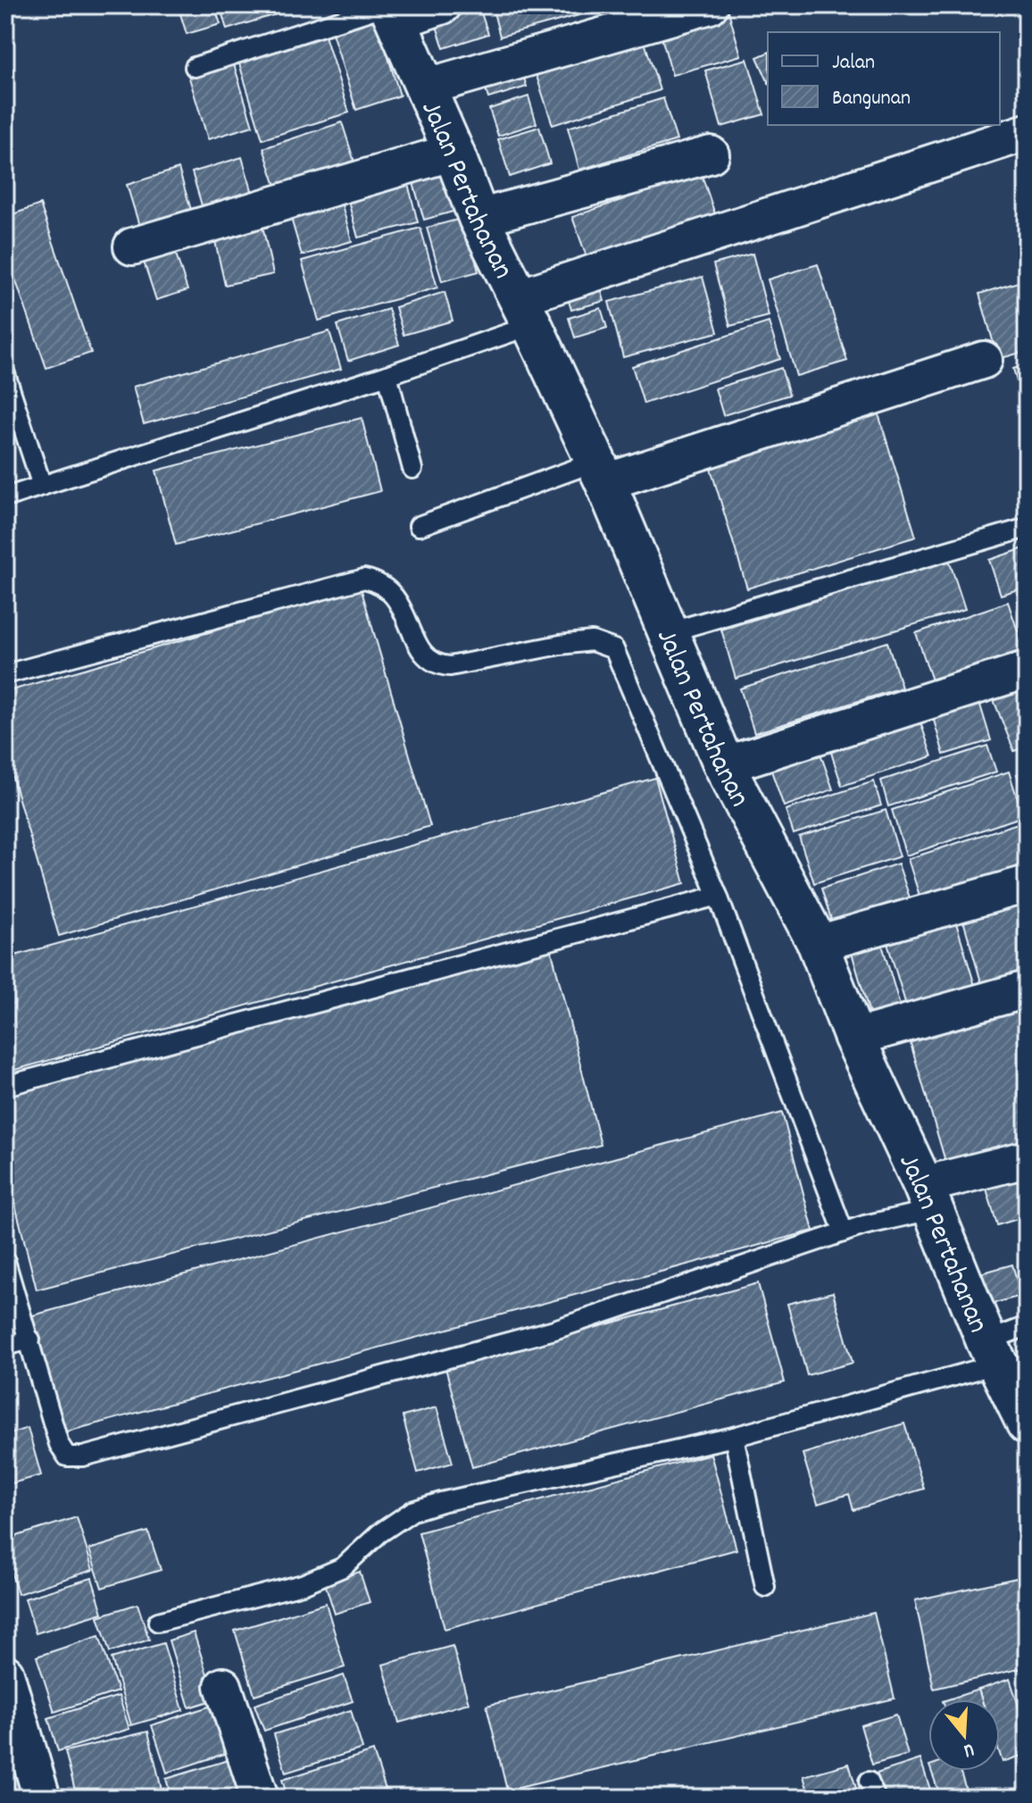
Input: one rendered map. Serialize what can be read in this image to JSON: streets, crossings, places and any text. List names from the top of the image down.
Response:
{
  "streets": {
    "main road": ["Jalan Pertahanan"]
  },
  "legend": ["Jalan", "Bangunan"],
  "north": "bottom"
}
